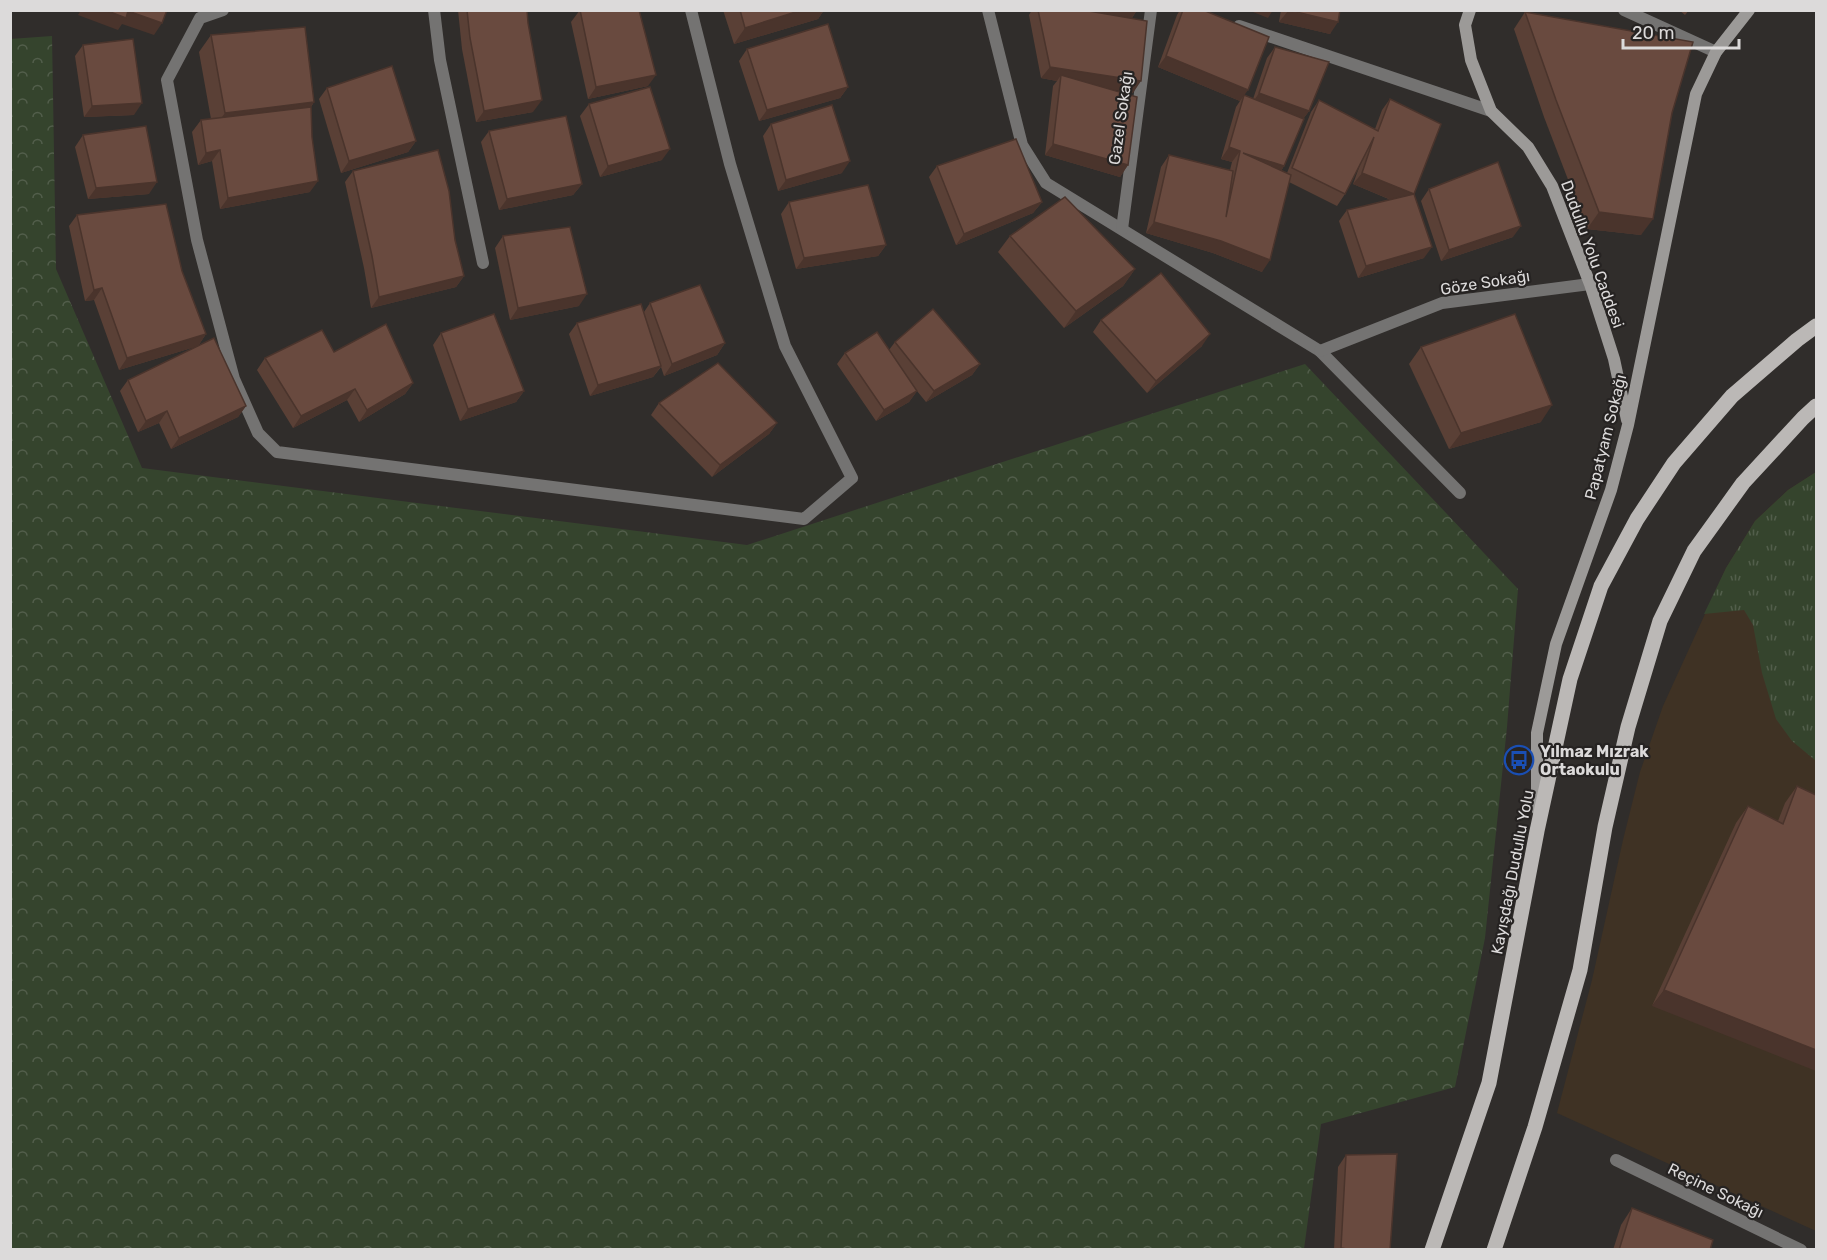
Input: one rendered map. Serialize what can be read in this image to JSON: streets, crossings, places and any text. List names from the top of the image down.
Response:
{
  "streets": {
    "main road": ["Dudullu Yolu Caddesi", "Papatyam Sokağı", "Kayışdağı Dudullu Yolu"],
    "street": ["Gazel Sokağı", "Göze Sokağı", "Reçine Sokağı"]
  },
  "crossings": [
    ["Dudullu Yolu Caddesi", "Göze Sokağı"],
    ["Dudullu Yolu Caddesi", "Papatyam Sokağı"],
    ["Papatyam Sokağı", "Kayışdağı Dudullu Yolu"]
  ],
  "places": {
    "bus stop": ["Yılmaz Mızrak Ortaokulu"]
  },
  "scale_bar": "20 m"
}
